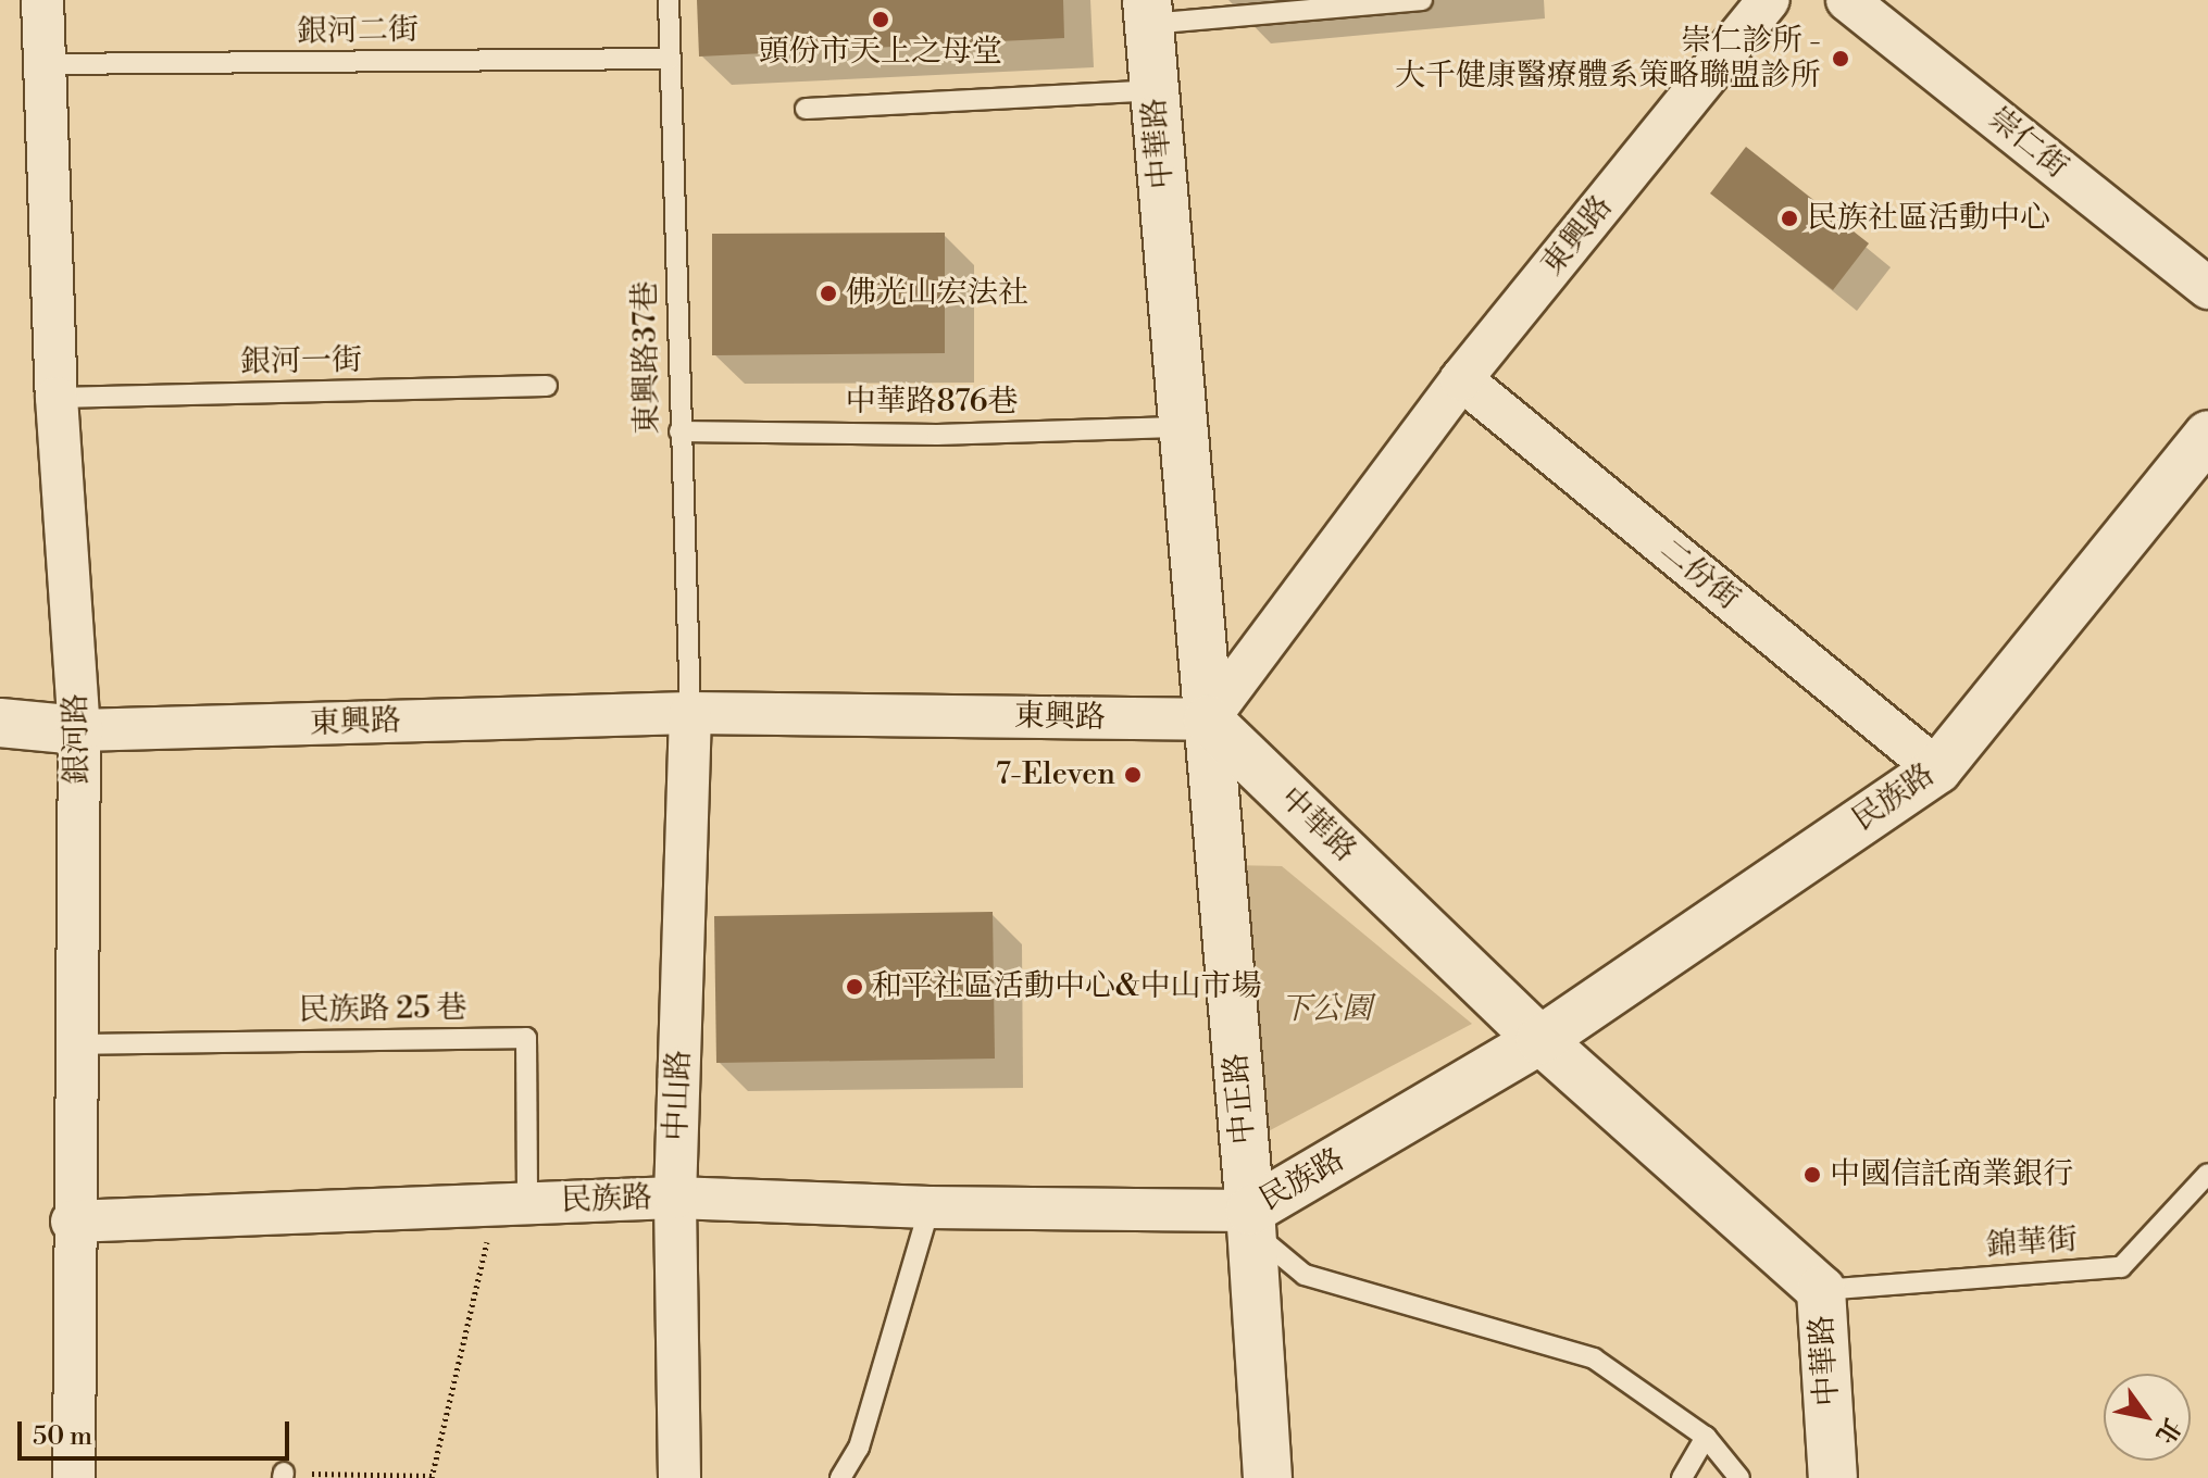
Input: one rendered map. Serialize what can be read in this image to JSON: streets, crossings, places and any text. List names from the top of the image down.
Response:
{
  "streets": {
    "street": [
      "中華路",
      "崇仁街",
      "東興路",
      "二份街",
      "銀河路",
      "民族路",
      "中山路",
      "中正路"
    ],
    "lane": [
      "銀河二街",
      "東興路37巷",
      "銀河一街",
      "中華路876巷",
      "民族路 25 巷",
      "錦華街"
    ]
  },
  "crossings": [
    ["銀河二街", "東興路37巷"],
    ["銀河二街", "銀河路"],
    ["中華路", "東興路"],
    ["中華路", "中華路876巷"],
    ["中華路", "民族路"],
    ["中華路", "中正路"],
    ["中華路", "錦華街"],
    ["東興路", "東興路37巷"],
    ["東興路", "二份街"],
    ["東興路", "銀河路"],
    ["東興路", "中山路"],
    ["東興路", "中正路"],
    ["東興路37巷", "中華路876巷"],
    ["東興路37巷", "中山路"],
    ["銀河一街", "銀河路"],
    ["二份街", "民族路"],
    ["銀河路", "民族路"],
    ["銀河路", "民族路 25 巷"],
    ["民族路", "民族路 25 巷"],
    ["民族路", "中山路"],
    ["民族路", "中正路"]
  ],
  "parks": ["下公園"],
  "places": [
    "頭份市天上之母堂",
    "崇仁診所 - 大千健康醫療體系策略聯盟診所",
    "民族社區活動中心",
    "佛光山宏法社",
    "7-Eleven",
    "和平社區活動中心&中山市場",
    "中國信託商業銀行"
  ],
  "scale_bar": "50 m",
  "north": "bottom right"
}
